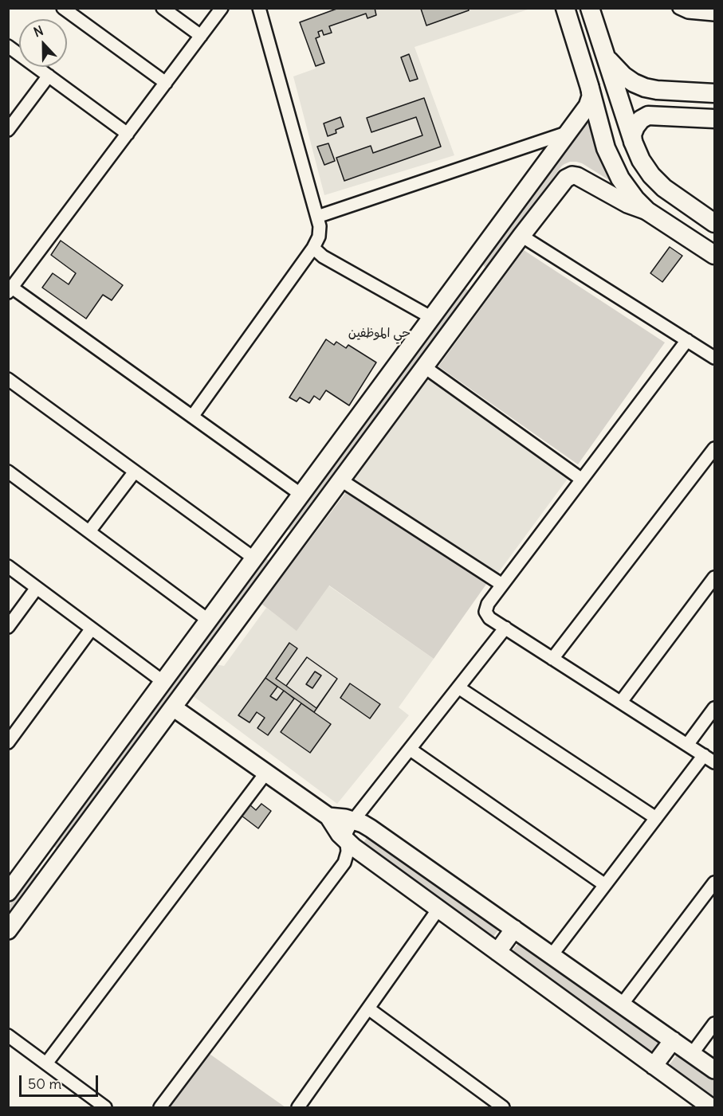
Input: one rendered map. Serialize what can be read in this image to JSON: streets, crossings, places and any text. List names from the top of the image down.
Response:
{
  "districts": ["حي الموظفين"],
  "scale_bar": "50 m",
  "north": "top"
}
